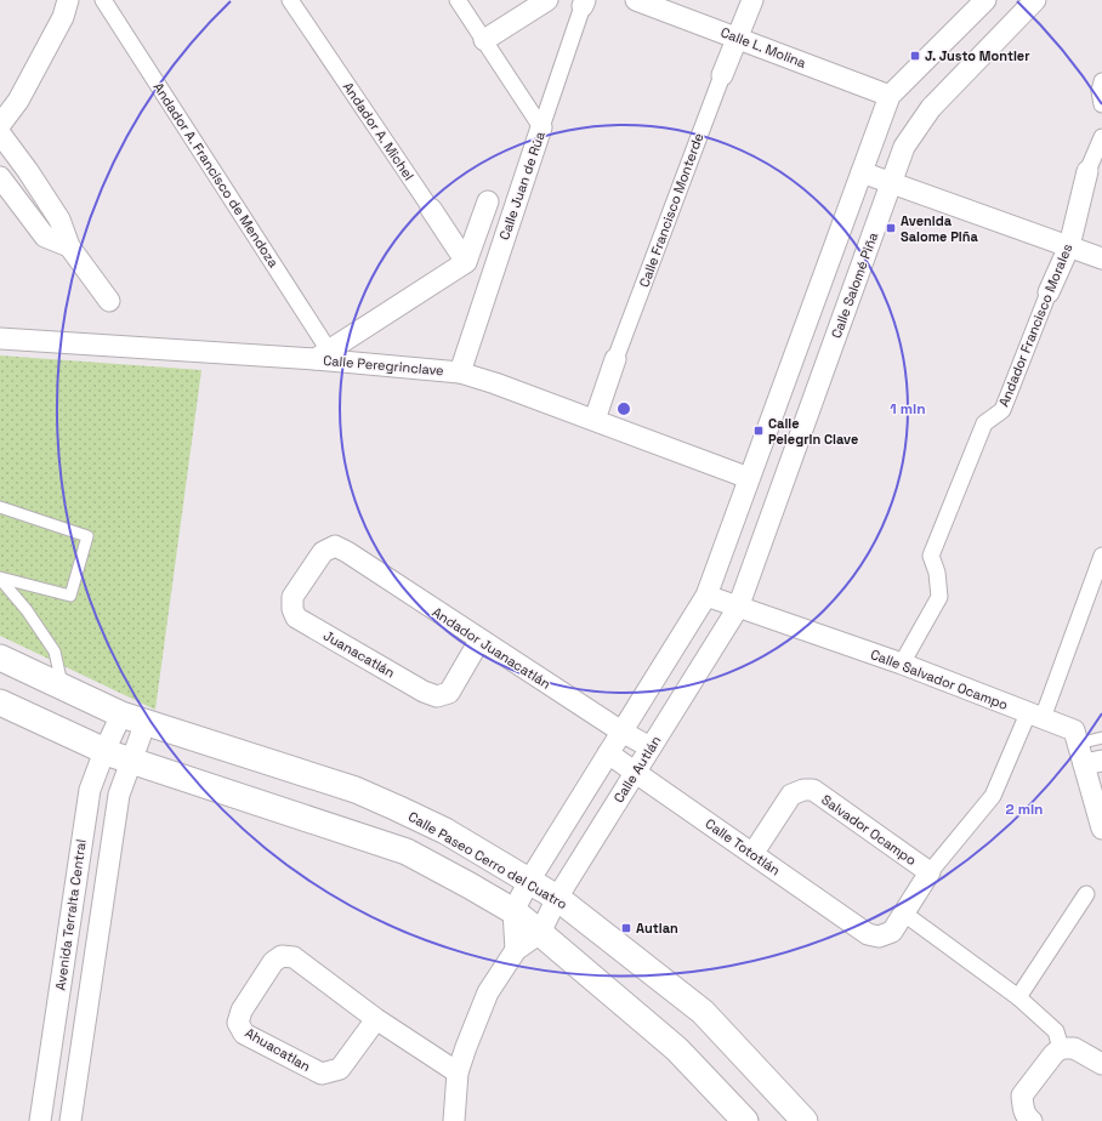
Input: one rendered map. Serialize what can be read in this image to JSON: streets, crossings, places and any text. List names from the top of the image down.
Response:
{
  "streets": {
    "street": [
      "Calle L. Molina",
      "Andador A. Michel",
      "Andador A. Francisco de Mendoza",
      "Calle Juan de Rúa",
      "Calle Francisco Monterde",
      "Calle Salomé Piña",
      "Andador Francisco Morales",
      "Calle Peregrinclave",
      "Andador Juanacatlán",
      "Juanacatlán",
      "Calle Salvador Ocampo",
      "Calle Autlán",
      "Salvador Ocampo",
      "Calle Tototlán",
      "Calle Paseo Cerro del Cuatro",
      "Avenida Terralta Central",
      "Ahuacatlan"
    ]
  },
  "crossings": [
    ["Calle L. Molina", "Calle Francisco Monterde"],
    ["Andador A. Francisco de Mendoza", "Calle Peregrinclave"],
    ["Calle Juan de Rúa", "Calle Peregrinclave"],
    ["Calle Francisco Monterde", "Calle Peregrinclave"],
    ["Calle Salomé Piña", "Calle Salvador Ocampo"],
    ["Calle Salomé Piña", "Calle Autlán"],
    ["Andador Francisco Morales", "Calle Salvador Ocampo"],
    ["Andador Juanacatlán", "Juanacatlán"],
    ["Andador Juanacatlán", "Calle Autlán"],
    ["Calle Salvador Ocampo", "Calle Autlán"],
    ["Calle Autlán", "Calle Tototlán"],
    ["Calle Autlán", "Calle Paseo Cerro del Cuatro"],
    ["Salvador Ocampo", "Calle Tototlán"],
    ["Calle Paseo Cerro del Cuatro", "Avenida Terralta Central"]
  ],
  "places": {
    "transit": [
      "J. Justo Montier",
      "Avenida Salome Piña",
      "Calle Pelegrin Clave",
      "Autlan"
    ]
  },
  "rings": ["1 min", "2 min"]
}
